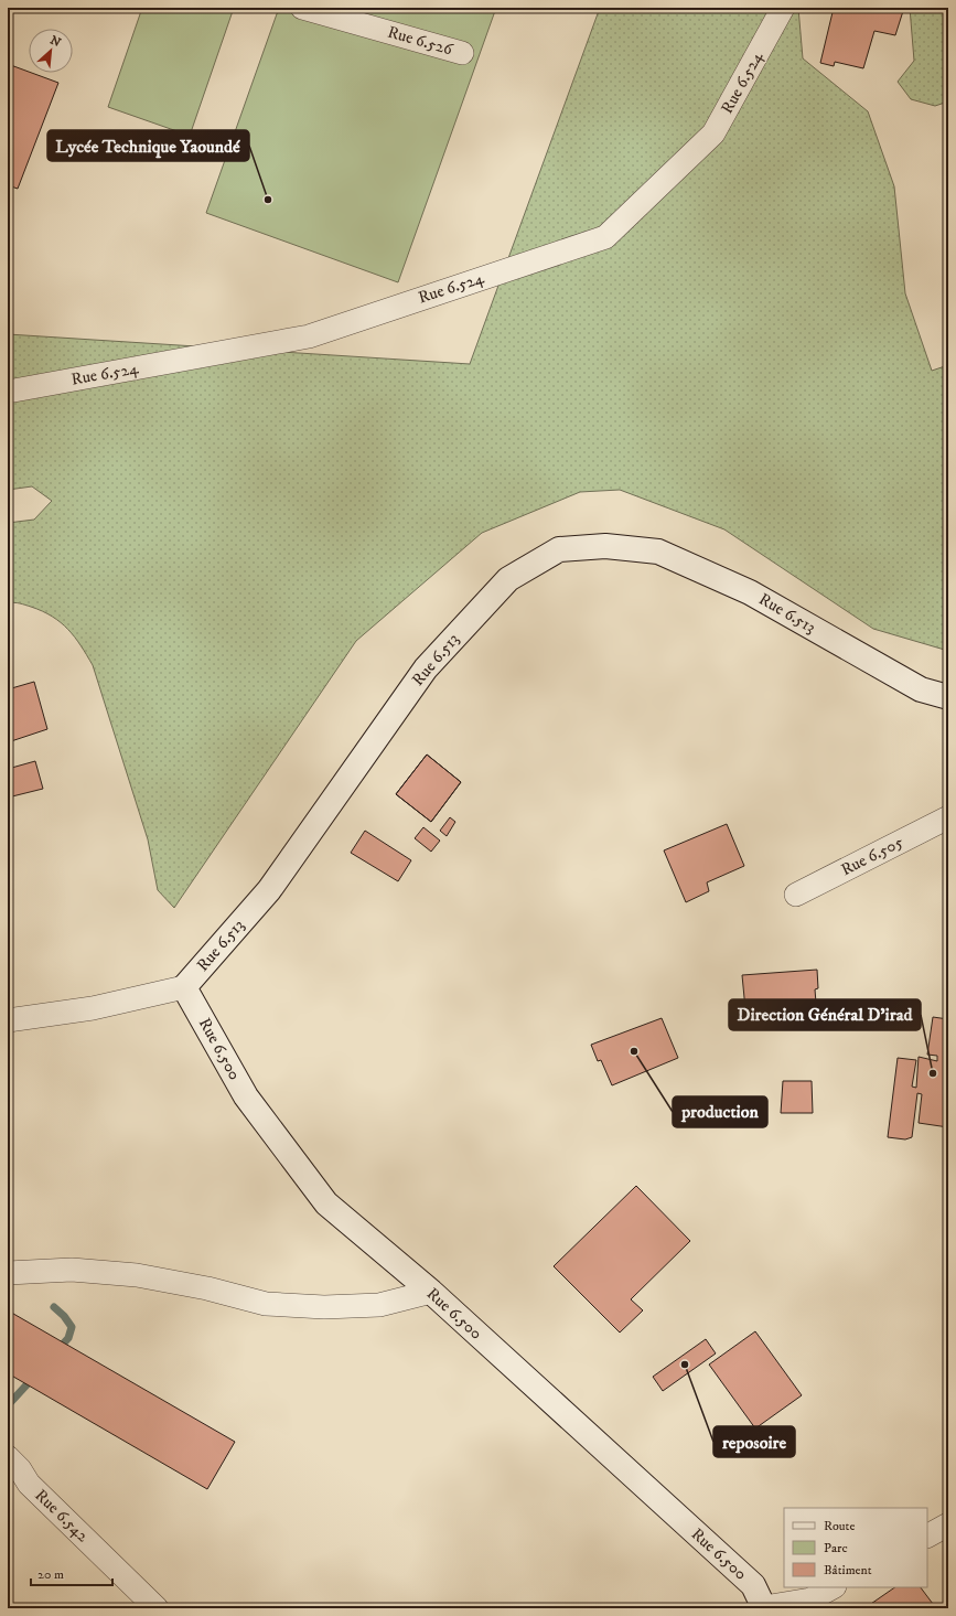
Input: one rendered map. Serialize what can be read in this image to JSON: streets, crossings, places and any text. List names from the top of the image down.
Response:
{
  "streets": {
    "street": [
      "Rue 6.526",
      "Rue 6.524",
      "Rue 6.513",
      "Rue 6.505",
      "Rue 6.500",
      "Rue 6.542"
    ]
  },
  "crossings": [
    ["Rue 6.513", "Rue 6.500"]
  ],
  "places": [
    "Lycée Technique Yaoundé",
    "production",
    "Direction Général D'irad",
    "reposoire"
  ],
  "legend": ["Route", "Parc", "Bâtiment"],
  "scale_bar": "20 m",
  "north": "top right"
}
